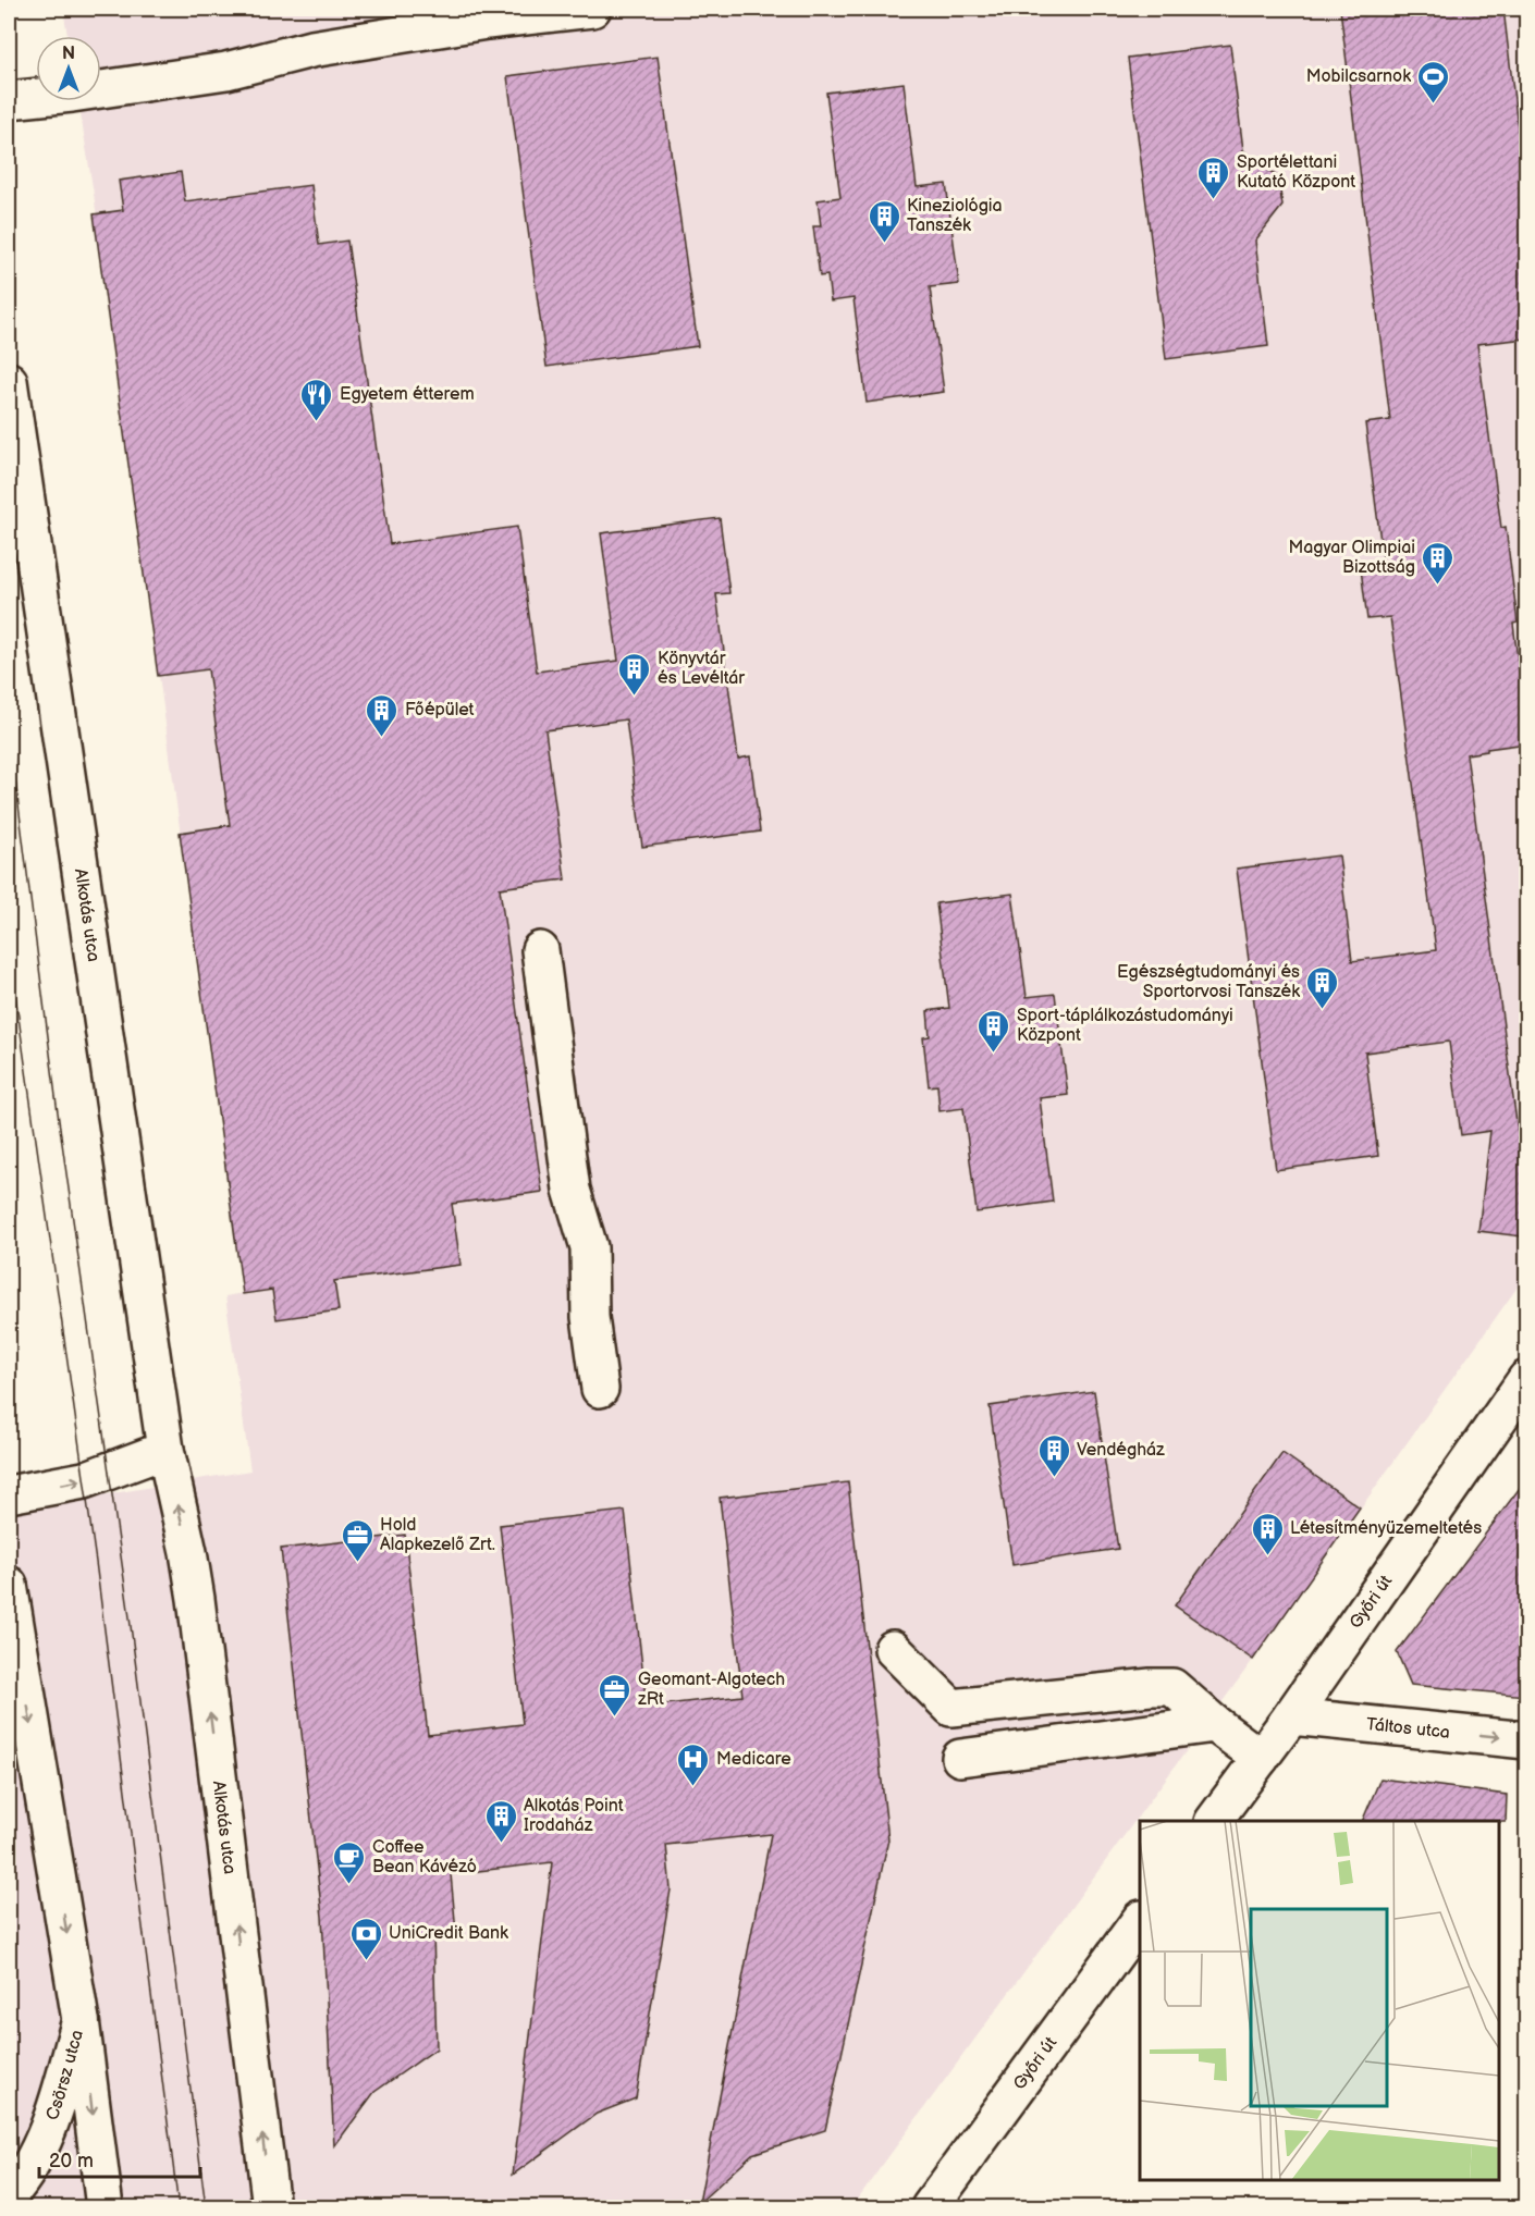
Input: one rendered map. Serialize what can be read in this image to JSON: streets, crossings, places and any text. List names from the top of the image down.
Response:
{
  "streets": {
    "main road": [
      "Alkotás utca",
      "Győri út",
      "Táltos utca",
      "Csörsz utca"
    ]
  },
  "crossings": [
    ["Győri út", "Táltos utca"]
  ],
  "one_way": ["Táltos utca"],
  "places": {
    "sports": ["Mobilcsarnok"],
    "building": [
      "Sportélettani Kutató Központ",
      "Kineziológia Tanszék",
      "Magyar Olimpiai Bizottság",
      "Könyvtár és Levéltár",
      "Főépület",
      "Egészségtudományi és Sportorvosi Tanszék",
      "Sport-táplálkozástudományi Központ",
      "Vendégház",
      "Létesítményüzemeltetés",
      "Alkotás Point Irodaház"
    ],
    "restaurant": ["Egyetem étterem"],
    "office": ["Hold Alapkezelő Zrt.", "Geomant-Algotech zRt"],
    "hospital": ["Medicare"],
    "cafe": ["Coffee Bean Kávézó"],
    "bank": ["UniCredit Bank"]
  },
  "scale_bar": "20 m",
  "north": "top"
}
